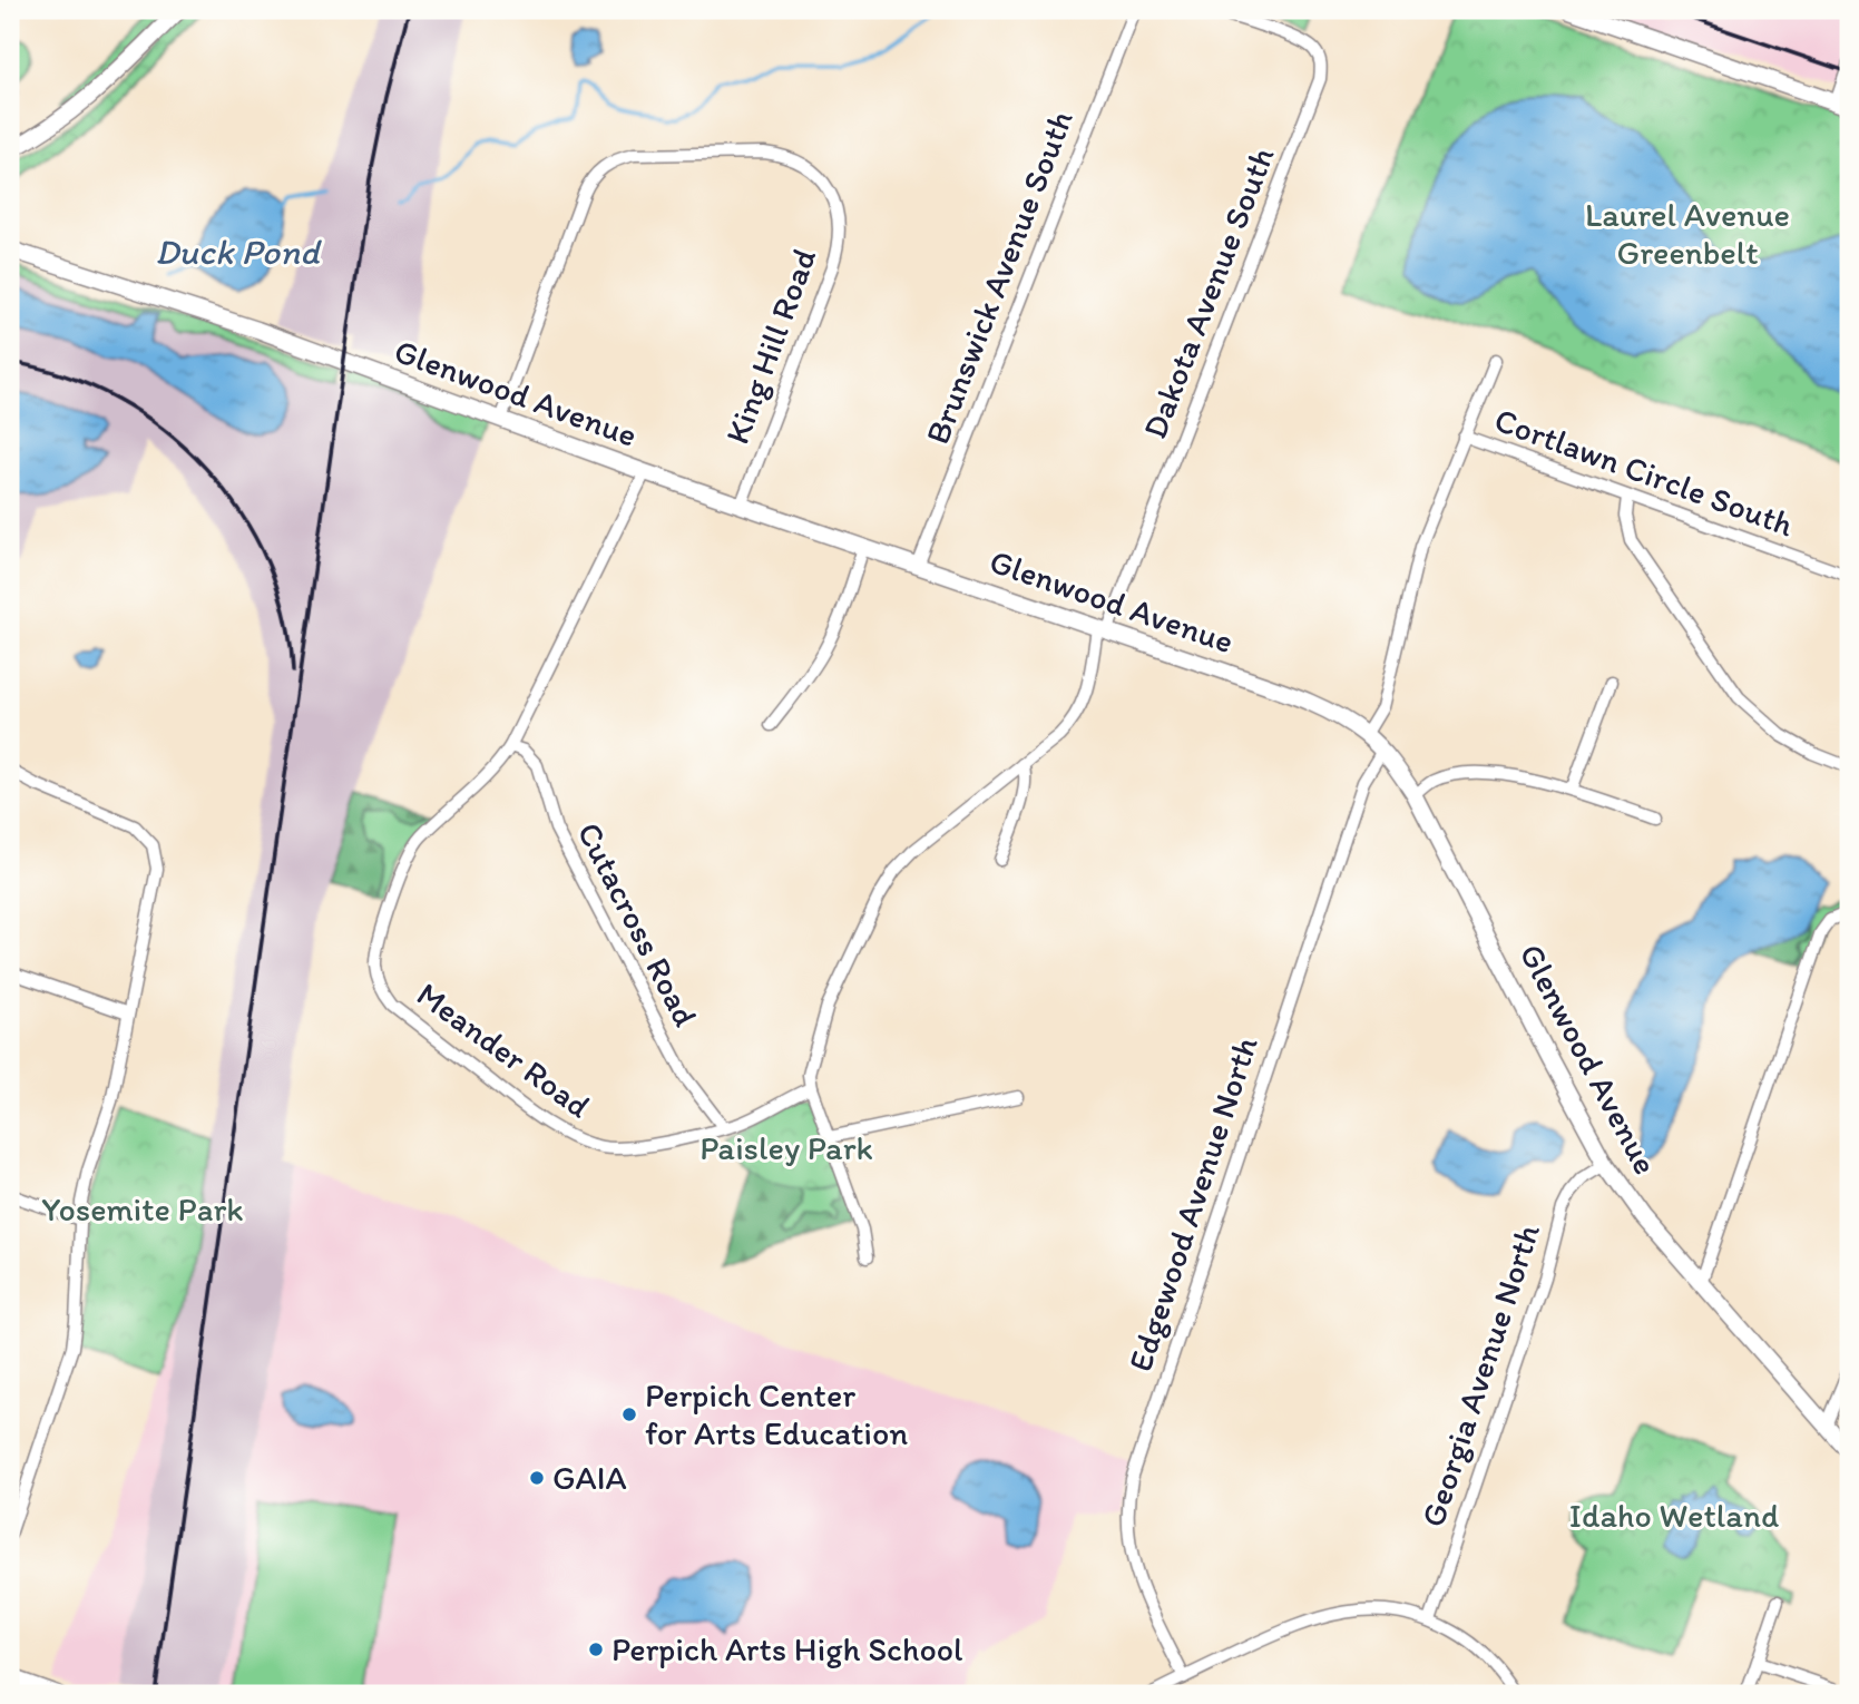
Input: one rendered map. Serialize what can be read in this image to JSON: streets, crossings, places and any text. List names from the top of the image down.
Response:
{
  "streets": {
    "street": [
      "Brunswick Avenue South",
      "Dakota Avenue South",
      "King Hill Road",
      "Glenwood Avenue",
      "Cortlawn Circle South",
      "Cutacross Road",
      "Meander Road",
      "Edgewood Avenue North",
      "Georgia Avenue North"
    ]
  },
  "crossings": [
    ["Brunswick Avenue South", "Glenwood Avenue"],
    ["Dakota Avenue South", "Glenwood Avenue"],
    ["Dakota Avenue South", "Meander Road"],
    ["King Hill Road", "Glenwood Avenue"],
    ["Glenwood Avenue", "Meander Road"],
    ["Glenwood Avenue", "Edgewood Avenue North"],
    ["Glenwood Avenue", "Georgia Avenue North"],
    ["Cutacross Road", "Meander Road"]
  ],
  "water": ["Duck Pond"],
  "parks": [
    "Laurel Avenue Greenbelt",
    "Paisley Park",
    "Yosemite Park",
    "Idaho Wetland"
  ],
  "places": ["Perpich Center for Arts Education", "GAIA", "Perpich Arts High School"]
}
